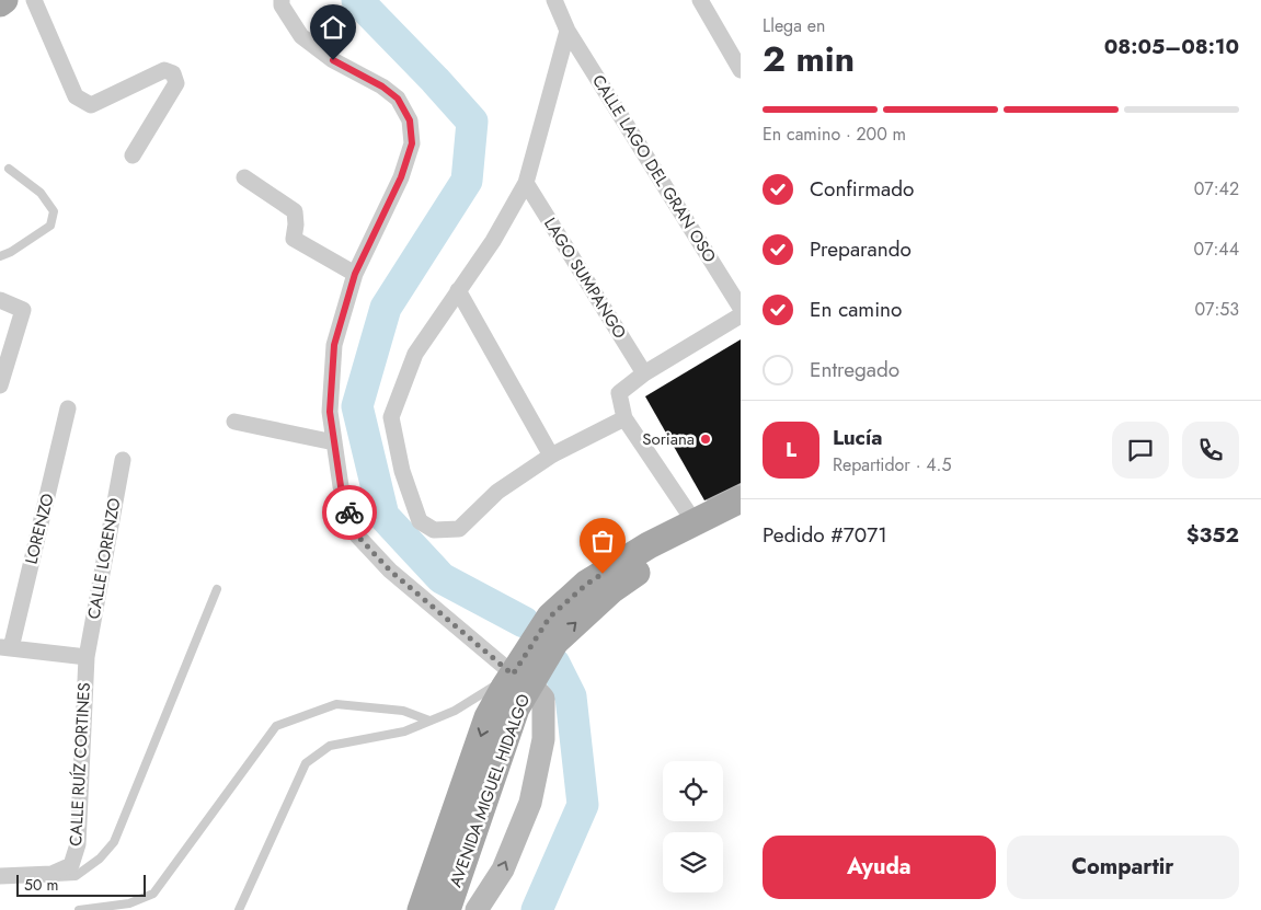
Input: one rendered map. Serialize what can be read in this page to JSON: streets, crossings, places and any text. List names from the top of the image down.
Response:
{
  "streets": {
    "main road": ["AVENIDA MIGUEL HIDALGO"],
    "street": [
      "CALLE LAGO DEL GRAN OSO",
      "LAGO SUMPANGO",
      "LORENZO",
      "CALLE LORENZO",
      "CALLE RUÍZ CORTINES"
    ]
  },
  "crossings": [
    ["CALLE LORENZO", "CALLE RUÍZ CORTINES"]
  ],
  "places": ["Soriana"],
  "scale_bar": "50 m",
  "page": {
    "heading": ["2 min", "Llega en", "08:05–08:10"],
    "panel": [
      "Lucía",
      "Repartidor · 4.5",
      "Pedido #7071",
      "$352"
    ],
    "bar": "En camino · 200 m",
    "list": [
      ["Confirmado", "07:42"],
      ["Preparando", "07:44"],
      ["En camino", "07:53"],
      "Entregado"
    ],
    "round": "L",
    "buttons": ["Ayuda", "Compartir"],
    "scale": "50 m"
  }
}
